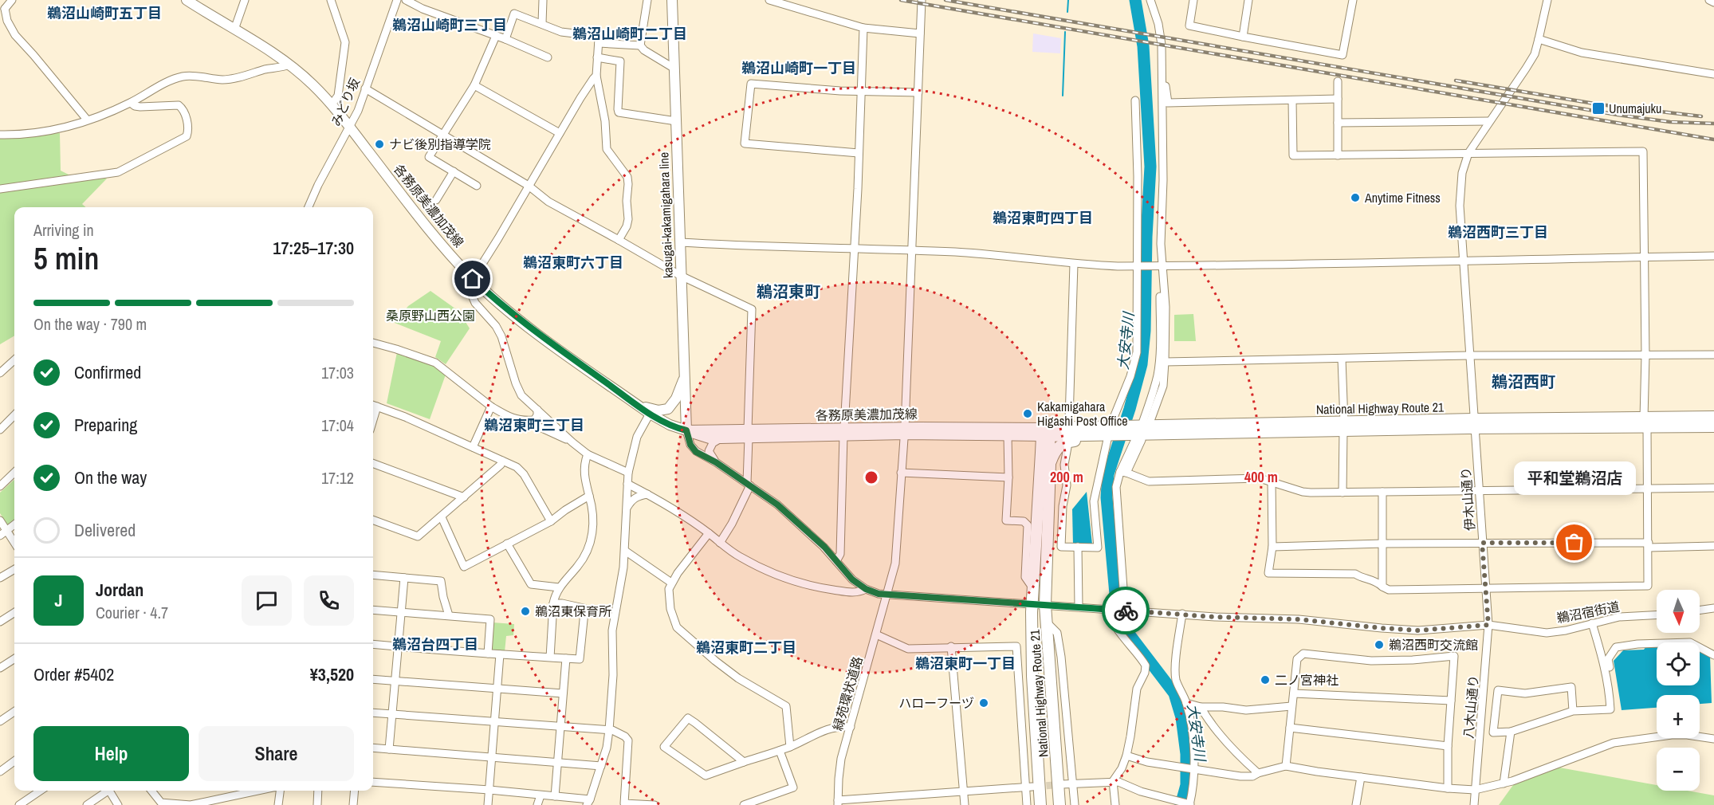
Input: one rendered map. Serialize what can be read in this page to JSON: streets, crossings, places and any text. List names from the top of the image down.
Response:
{
  "streets": {
    "highway": ["National Highway Route 21"],
    "main road": ["各務原美濃加茂線", "kasugai-kakamigahara line"],
    "street": [
      "みどり坂",
      "伊木山通り",
      "鵜沼宿街道",
      "緑苑環状道路",
      "八木山通り"
    ]
  },
  "crossings": [
    ["みどり坂", "各務原美濃加茂線"],
    ["各務原美濃加茂線", "kasugai-kakamigahara line"],
    ["各務原美濃加茂線", "National Highway Route 21"],
    ["各務原美濃加茂線", "緑苑環状道路"],
    ["National Highway Route 21", "伊木山通り"],
    ["National Highway Route 21", "鵜沼宿街道"],
    ["伊木山通り", "鵜沼宿街道"],
    ["伊木山通り", "八木山通り"],
    ["鵜沼宿街道", "八木山通り"]
  ],
  "districts": [
    "鵜沼山崎町五丁目",
    "鵜沼山崎町三丁目",
    "鵜沼山崎町二丁目",
    "鵜沼山崎町一丁目",
    "鵜沼東町四丁目",
    "鵜沼西町三丁目",
    "鵜沼東町六丁目",
    "鵜沼東町",
    "鵜沼西町",
    "鵜沼東町三丁目",
    "鵜沼台四丁目",
    "鵜沼東町二丁目",
    "鵜沼東町一丁目"
  ],
  "water": ["大安寺川"],
  "parks": ["桑原野山西公園"],
  "places": {
    "transit": ["Unumajuku"],
    "other": [
      "ナビ後別指導学院",
      "Anytime Fitness",
      "Kakamigahara Higashi Post Office",
      "平和堂鵜沼店",
      "鵜沼東保育所",
      "鵜沼西町交流館",
      "二ノ宮神社",
      "ハローフーヅ"
    ]
  },
  "north": "bottom",
  "page": {
    "heading": ["5 min", "Arriving in", "17:25–17:30"],
    "panel": [
      "Jordan",
      "Courier · 4.7",
      "Order #5402",
      "¥3,520"
    ],
    "bar": "On the way · 790 m",
    "list": [
      ["Confirmed", "17:03"],
      ["Preparing", "17:04"],
      ["On the way", "17:12"],
      "Delivered"
    ],
    "bubble": "平和堂鵜沼店",
    "round": "J",
    "map_buttons": ["+", "−"],
    "buttons": ["Help", "Share"]
  },
  "rings": ["200 m", "400 m"]
}
